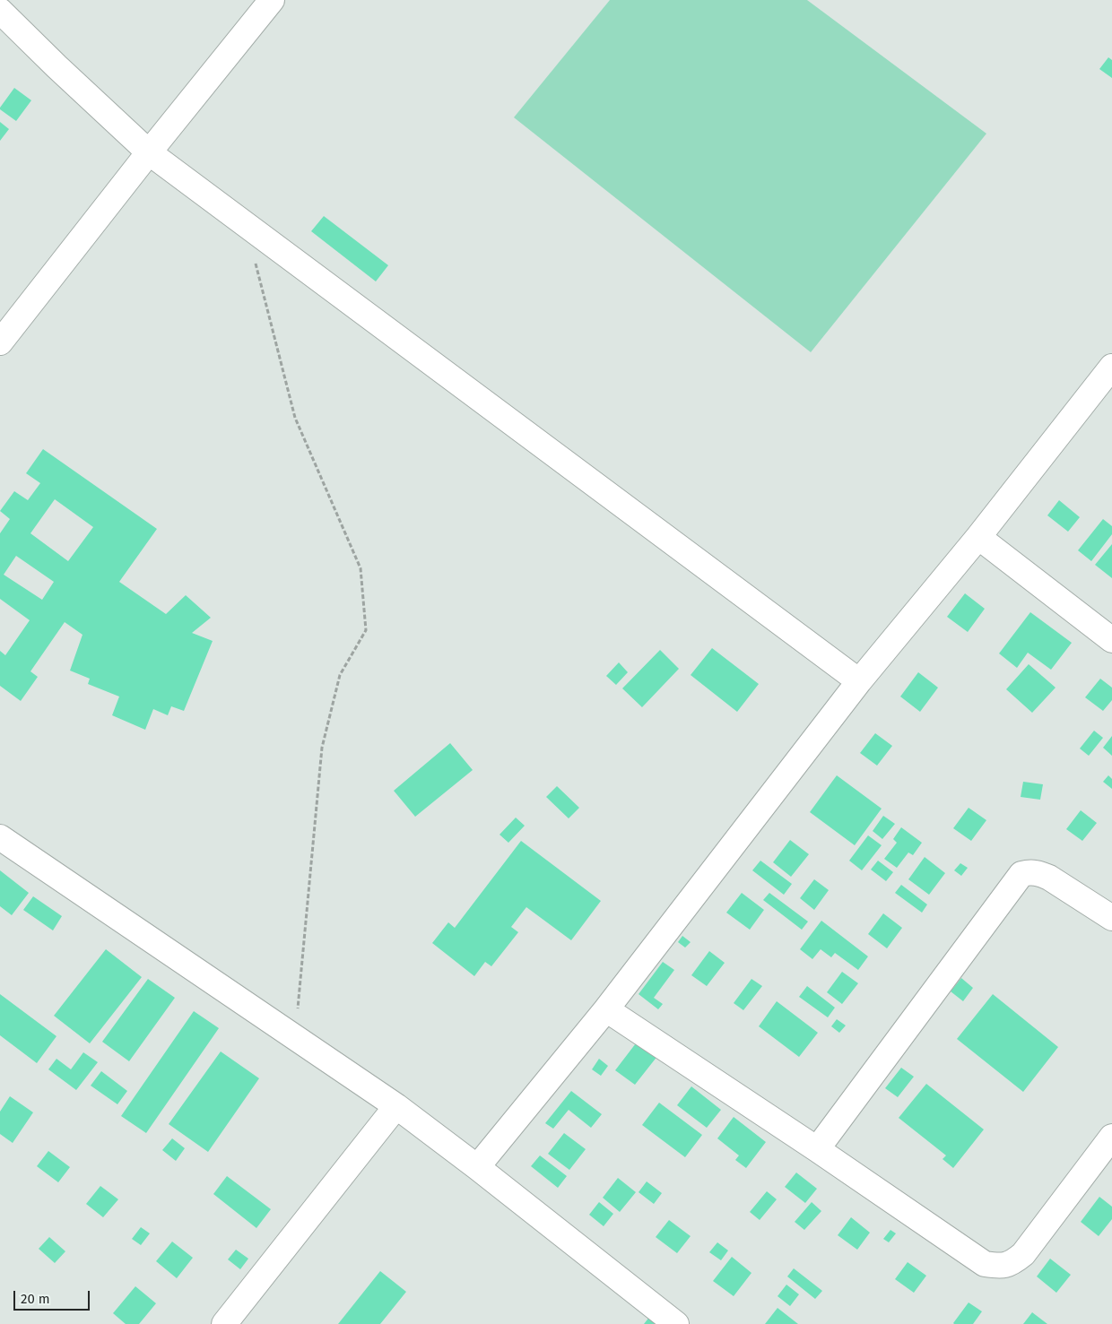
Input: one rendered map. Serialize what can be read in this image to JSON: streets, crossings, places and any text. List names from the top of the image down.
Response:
{
  "scale_bar": "20 m"
}
